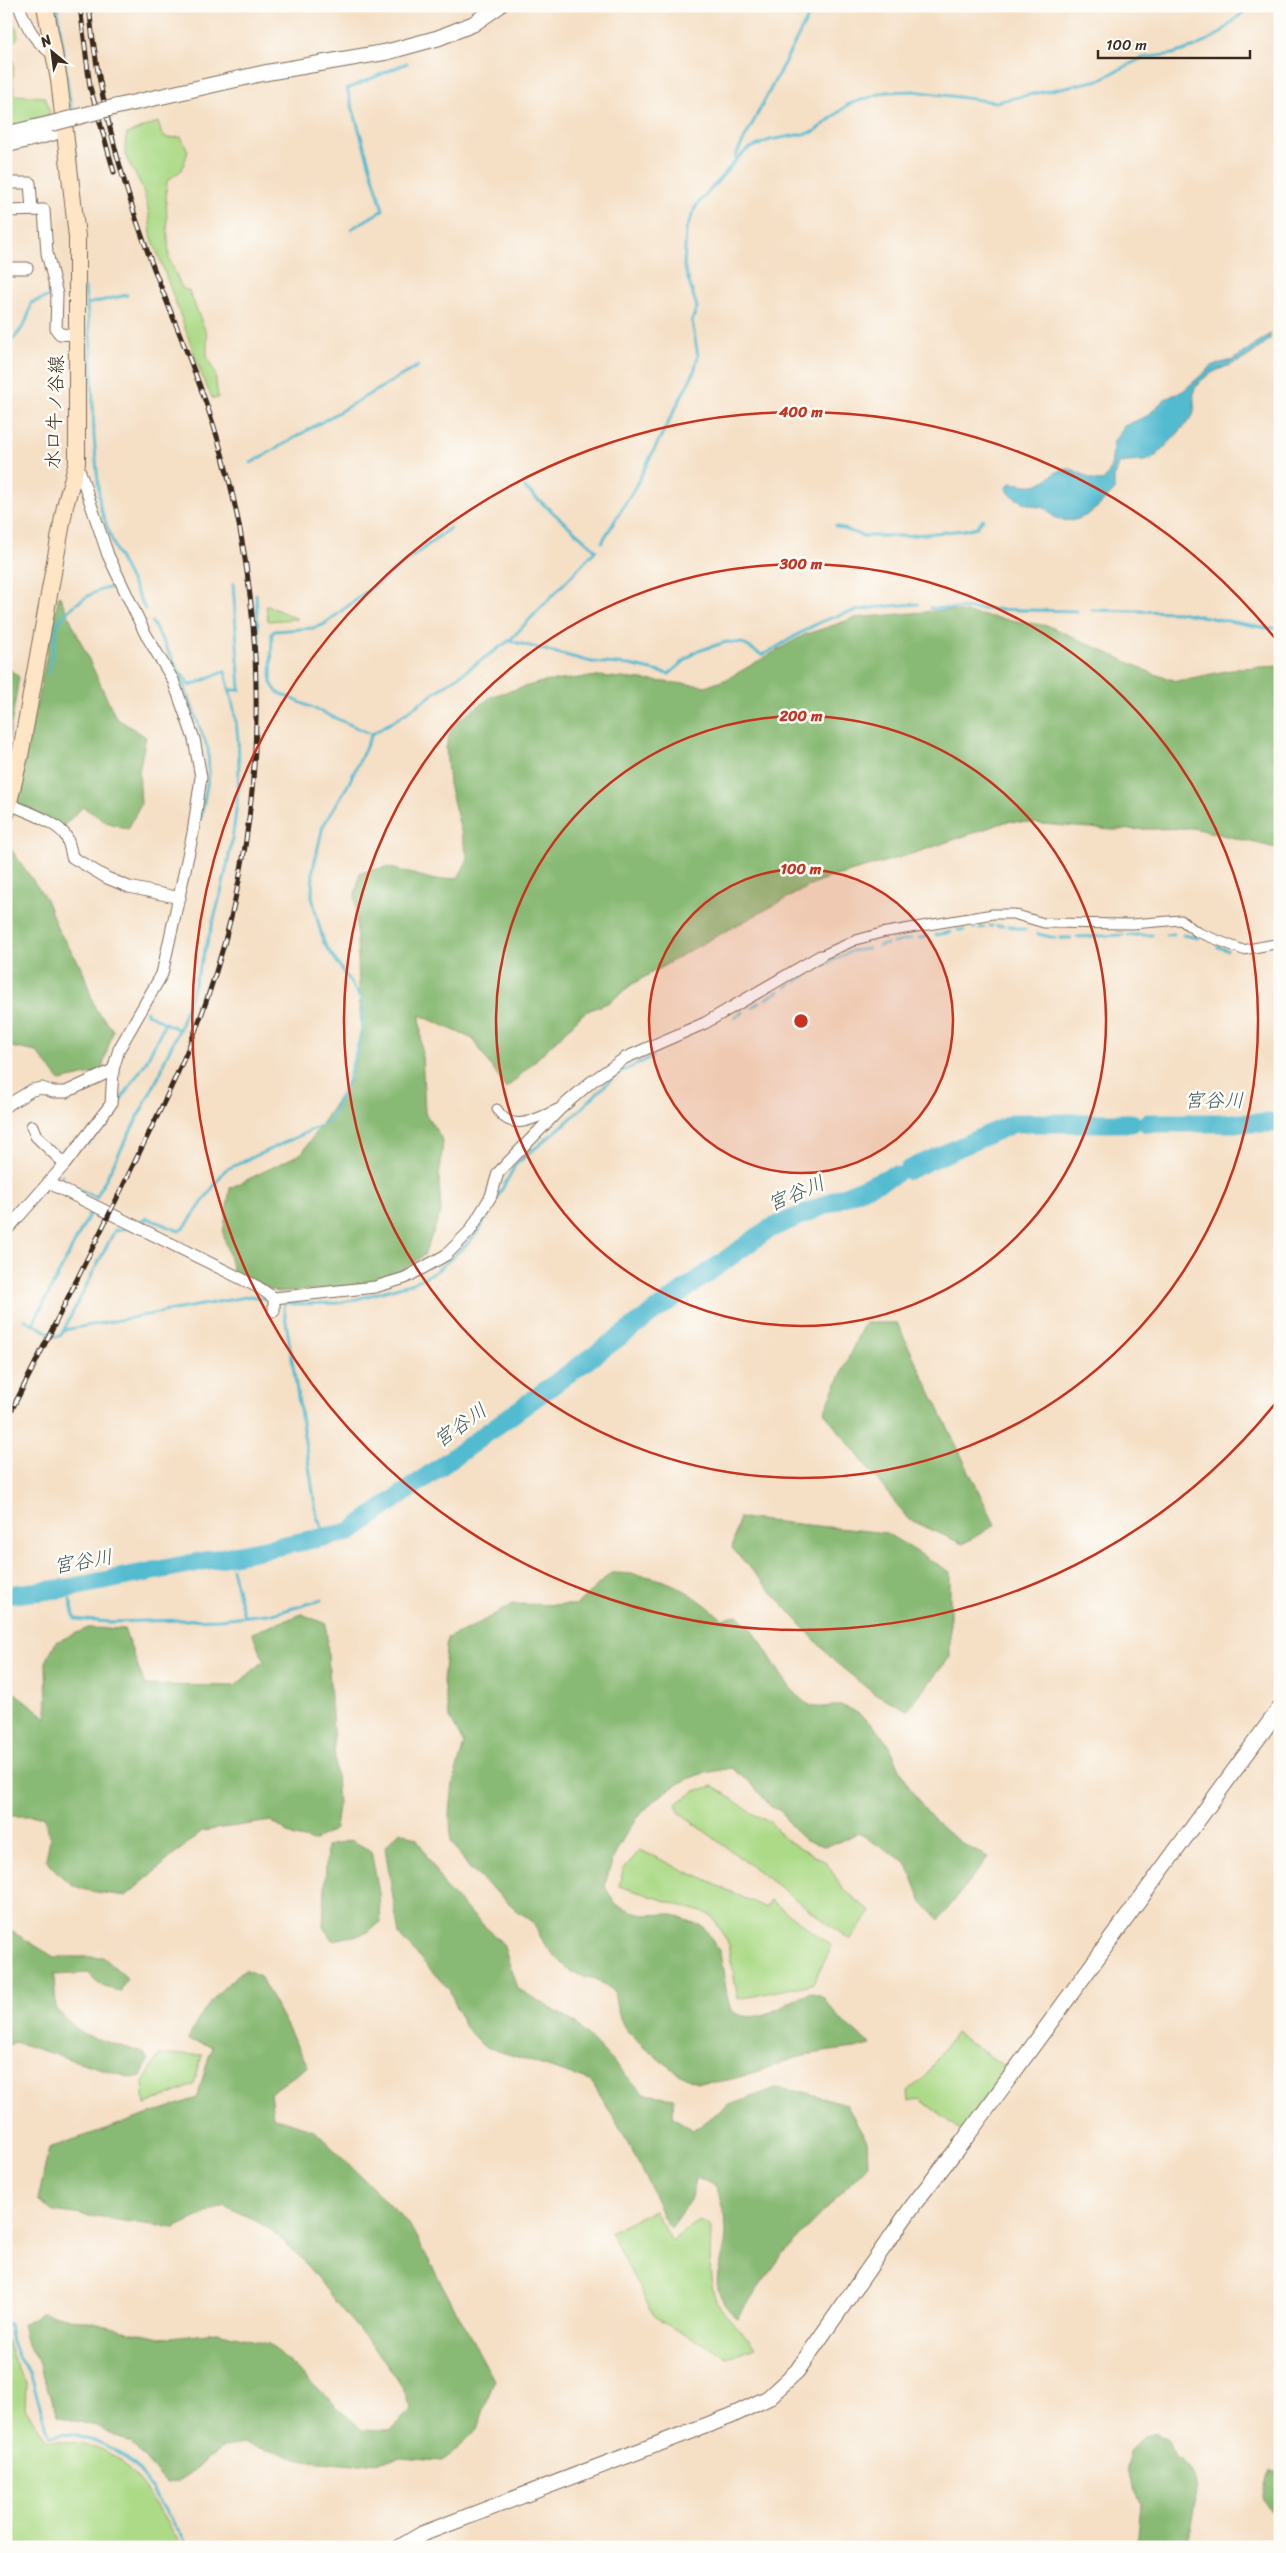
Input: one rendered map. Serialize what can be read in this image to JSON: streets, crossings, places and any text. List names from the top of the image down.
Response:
{
  "streets": {
    "main road": ["水口牛ノ谷線"]
  },
  "water": ["宮谷川"],
  "scale_bar": "100 m",
  "north": "top left",
  "rings": [
    "400 m",
    "300 m",
    "200 m",
    "100 m"
  ]
}
